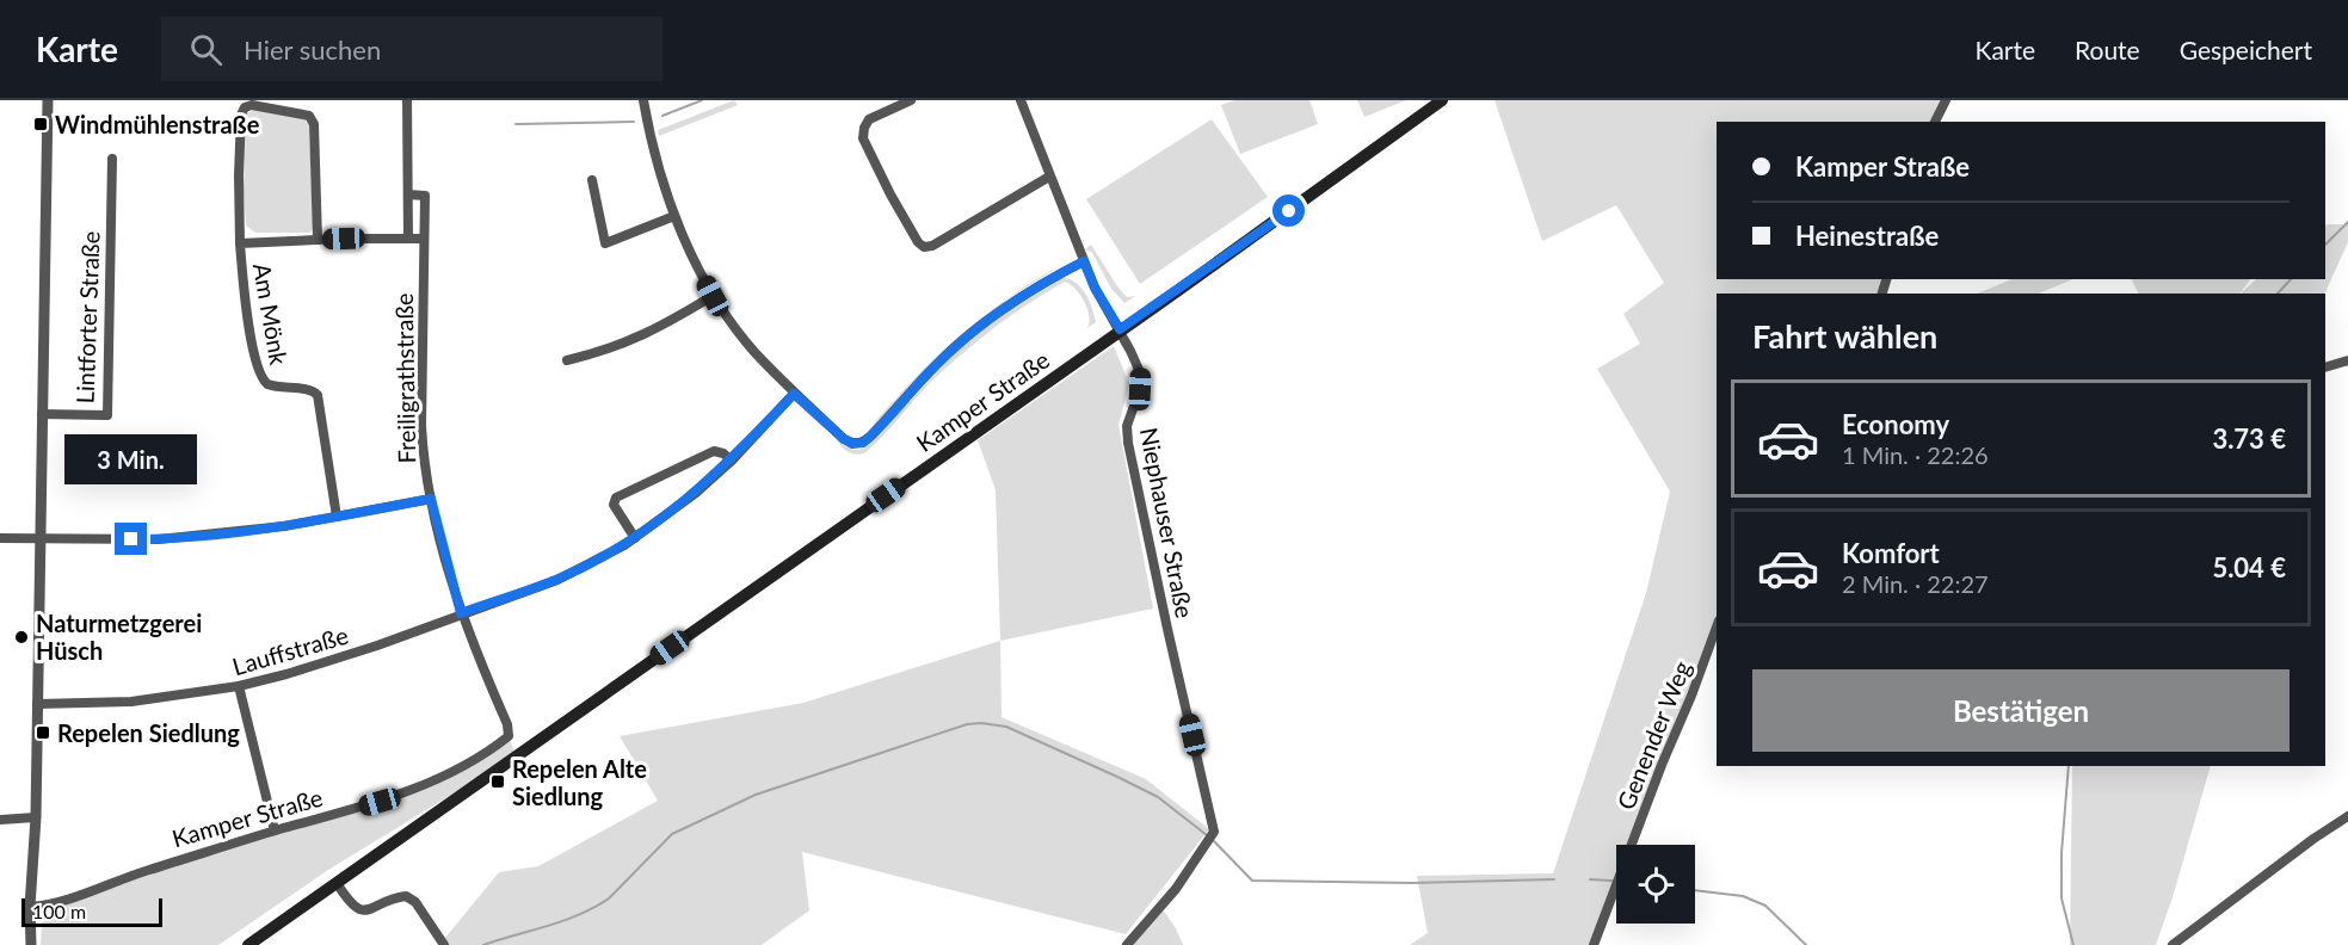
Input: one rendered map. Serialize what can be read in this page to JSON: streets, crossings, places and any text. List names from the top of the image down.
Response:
{
  "streets": {
    "main road": ["Kamper Straße"],
    "street": [
      "Am Mönk",
      "Lintforter Straße",
      "Freiligrathstraße",
      "Niephauser Straße",
      "Lauffstraße",
      "Genender Weg"
    ]
  },
  "crossings": [
    ["Am Mönk", "Freiligrathstraße"],
    ["Lintforter Straße", "Kamper Straße"],
    ["Lintforter Straße", "Lauffstraße"],
    ["Freiligrathstraße", "Kamper Straße"],
    ["Freiligrathstraße", "Lauffstraße"],
    ["Kamper Straße", "Niephauser Straße"],
    ["Kamper Straße", "Lauffstraße"]
  ],
  "places": {
    "transit": ["Windmühlenstraße", "Repelen Siedlung", "Repelen Alte Siedlung"],
    "other": ["Naturmetzgerei Hüsch"]
  },
  "scale_bar": "100 m",
  "page": {
    "header": "Karte",
    "search": "Hier suchen",
    "nav": ["Karte", "Route", "Gespeichert"],
    "banner": ["Kamper Straße", "Heinestraße"],
    "heading": "Fahrt wählen",
    "list": [
      {
        "name": "Economy",
        "note": "1 Min. · 22:26",
        "value": "3.73 €"
      },
      {
        "name": "Komfort",
        "note": "2 Min. · 22:27",
        "value": "5.04 €"
      }
    ],
    "bubble": "3 Min.",
    "buttons": "Bestätigen",
    "scale": "100 m"
  }
}
